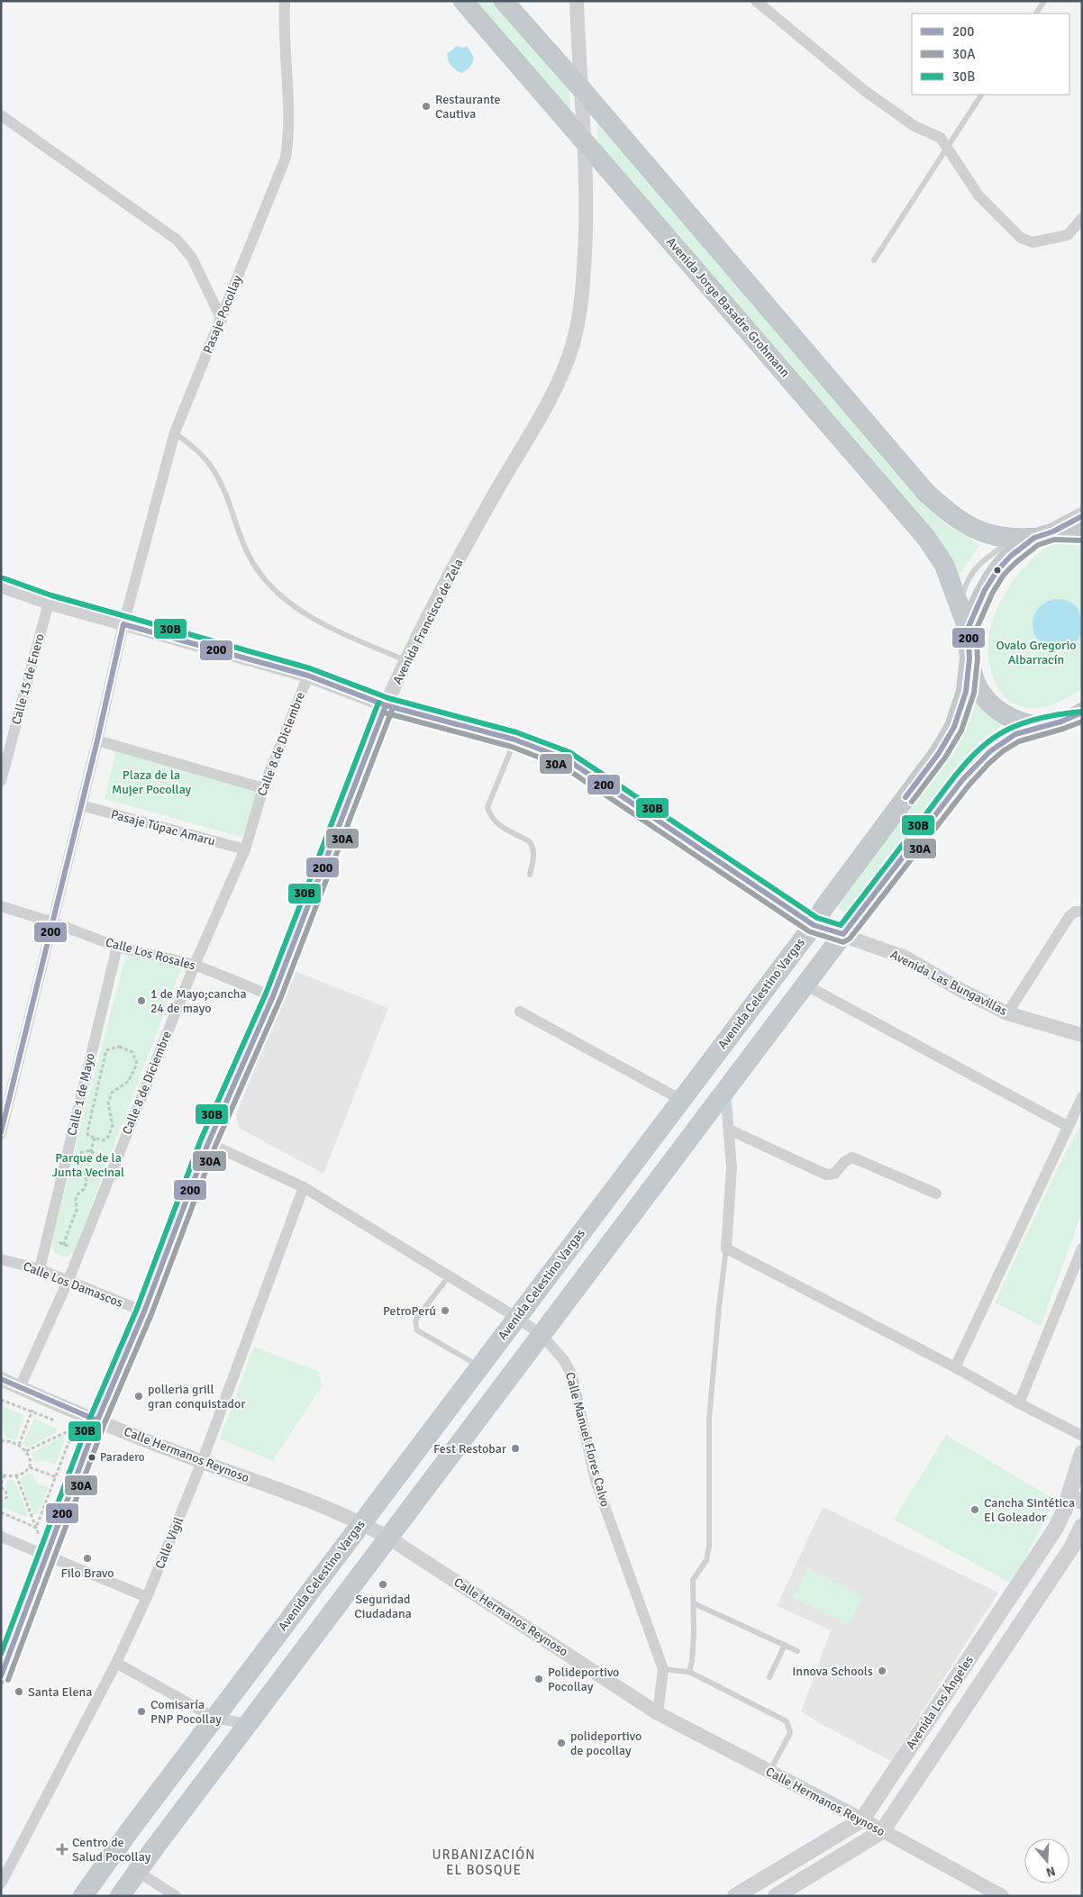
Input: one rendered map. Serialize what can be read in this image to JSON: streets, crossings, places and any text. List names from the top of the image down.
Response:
{
  "streets": {
    "highway": ["Avenida Jorge Basadre Grohmann", "Avenida Celestino Vargas"],
    "main road": ["Avenida Los Ángeles"],
    "street": [
      "Pasaje Pocollay",
      "Avenida Francisco de Zela",
      "Calle 15 de Enero",
      "Calle 8 de Diciembre",
      "Pasaje Túpac Amaru",
      "Calle Los Rosales",
      "Avenida Las Bungavillas",
      "Calle 1 de Mayo",
      "Calle Los Damascos",
      "Calle Manuel Flores Calvo",
      "Calle Hermanos Reynoso",
      "Calle Vigil"
    ]
  },
  "crossings": [
    ["Avenida Jorge Basadre Grohmann", "Avenida Francisco de Zela"],
    ["Pasaje Pocollay", "Pasaje Túpac Amaru"],
    ["Pasaje Pocollay", "Calle Los Rosales"],
    ["Pasaje Pocollay", "Avenida Las Bungavillas"],
    ["Avenida Francisco de Zela", "Calle Los Rosales"],
    ["Avenida Francisco de Zela", "Avenida Las Bungavillas"],
    ["Avenida Francisco de Zela", "Calle Los Damascos"],
    ["Avenida Francisco de Zela", "Calle Manuel Flores Calvo"],
    ["Avenida Francisco de Zela", "Calle Hermanos Reynoso"],
    ["Calle 15 de Enero", "Avenida Las Bungavillas"],
    ["Calle 8 de Diciembre", "Pasaje Túpac Amaru"],
    ["Calle 8 de Diciembre", "Calle Los Rosales"],
    ["Calle 8 de Diciembre", "Avenida Las Bungavillas"],
    ["Calle 8 de Diciembre", "Calle Los Damascos"],
    ["Calle 8 de Diciembre", "Calle Hermanos Reynoso"],
    ["Calle Los Rosales", "Calle 1 de Mayo"],
    ["Avenida Las Bungavillas", "Avenida Celestino Vargas"],
    ["Avenida Celestino Vargas", "Calle Manuel Flores Calvo"],
    ["Avenida Celestino Vargas", "Calle Hermanos Reynoso"],
    ["Calle 1 de Mayo", "Calle Los Damascos"],
    ["Calle Manuel Flores Calvo", "Calle Hermanos Reynoso"],
    ["Calle Manuel Flores Calvo", "Calle Vigil"],
    ["Calle Hermanos Reynoso", "Calle Vigil"],
    ["Calle Hermanos Reynoso", "Avenida Los Ángeles"]
  ],
  "districts": ["URBANIZACIÓN EL BOSQUE"],
  "parks": ["Ovalo Gregorio Albarracín", "Plaza de la Mujer Pocollay", "Parque de la Junta Vecinal"],
  "places": {
    "other": [
      "Restaurante Cautiva",
      "1 de Mayo;cancha 24 de mayo",
      "PetroPerú",
      "polleria grill gran conquistador",
      "Fest Restobar",
      "Paradero",
      "Cancha Sintética El Goleador",
      "Filo Bravo",
      "Seguridad Ciudadana",
      "Innova Schools",
      "Polideportivo Pocollay",
      "Santa Elena",
      "Comisaría PNP Pocollay",
      "polideportivo de pocollay"
    ],
    "health": ["Centro de Salud Pocollay"]
  },
  "lines": ["transit line 200", "transit line 30A", "transit line 30B"],
  "legend": ["200", "30A", "30B"],
  "north": "bottom"
}
